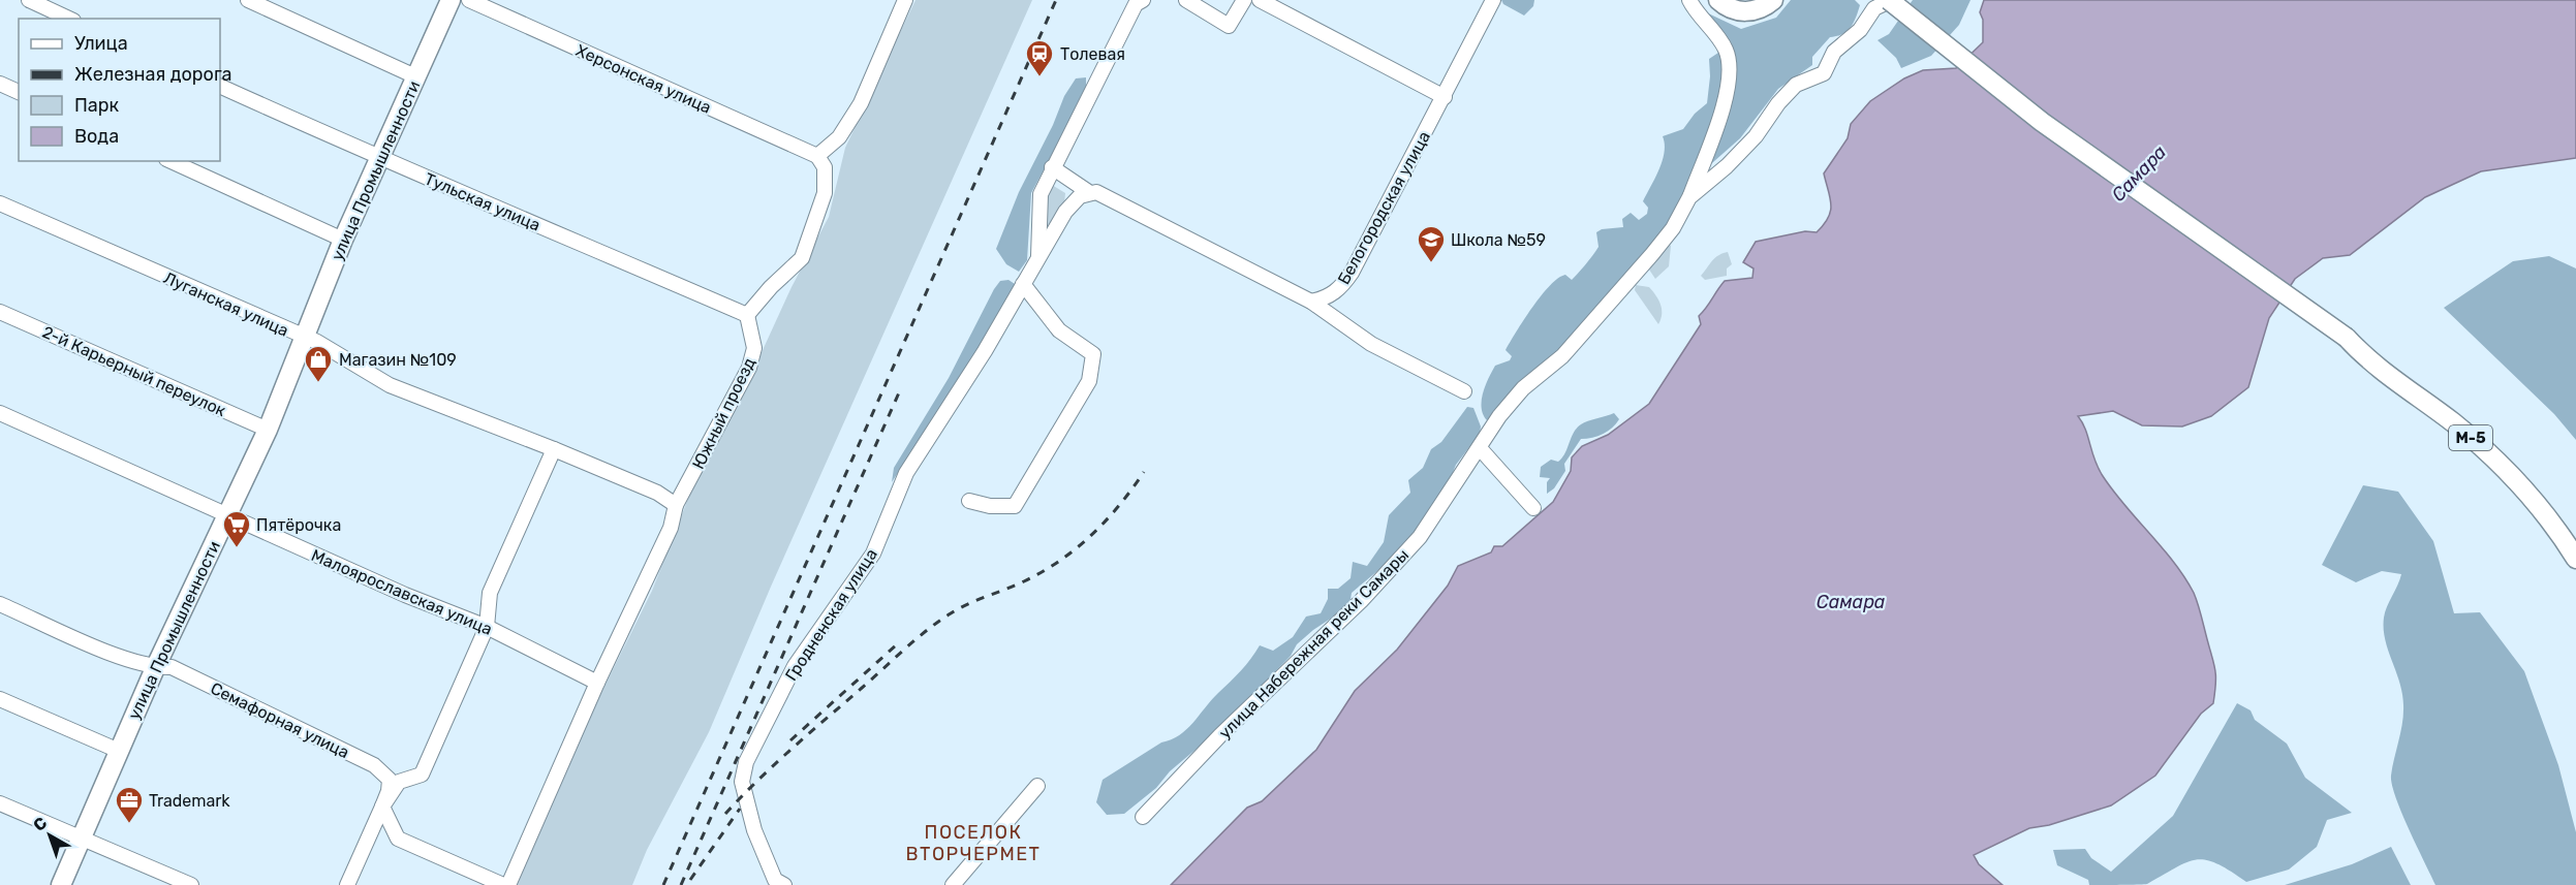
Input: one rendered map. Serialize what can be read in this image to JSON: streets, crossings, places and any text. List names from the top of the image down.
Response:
{
  "streets": {
    "main road": ["улица Промышленности", "М-5"],
    "street": [
      "Херсонская улица",
      "Тульская улица",
      "Белогородская улица",
      "Луганская улица",
      "2-й Карьерный переулок",
      "Южный проезд",
      "Малоярославская улица",
      "Гродненская улица",
      "улица Набережная реки Самары",
      "Семафорная улица"
    ]
  },
  "crossings": [
    ["улица Промышленности", "Тульская улица"],
    ["улица Промышленности", "Луганская улица"],
    ["улица Промышленности", "2-й Карьерный переулок"],
    ["улица Промышленности", "Малоярославская улица"],
    ["улица Промышленности", "Семафорная улица"],
    ["Тульская улица", "Южный проезд"],
    ["Луганская улица", "Южный проезд"],
    ["Южный проезд", "Малоярославская улица"],
    ["М-5", "улица Набережная реки Самары"]
  ],
  "districts": ["ПОСЕЛОК ВТОРЧЕРМЕТ"],
  "water": ["Самара"],
  "places": {
    "station": ["Толевая"],
    "school or university": ["Школа №59"],
    "shop": ["Магазин №109"],
    "supermarket": ["Пятёрочка"],
    "office": ["Trademark"]
  },
  "legend": [
    "Улица",
    "Железная дорога",
    "Парк",
    "Вода"
  ],
  "north": "top left"
}
